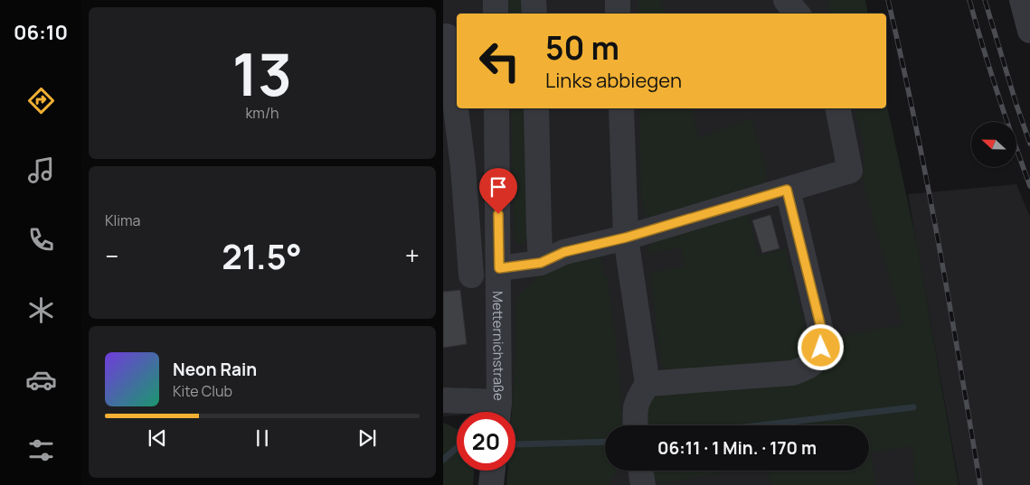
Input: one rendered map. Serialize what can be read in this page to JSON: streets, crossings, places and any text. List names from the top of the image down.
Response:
{
  "streets": {
    "street": ["Metternichstraße"]
  },
  "north": "left",
  "page": {
    "tabs": "06:10",
    "tile": [
      ["13", "km/h"],
      "Klima"
    ],
    "turn": ["50 m", "Links abbiegen"],
    "heat": ["−", "21.5°", "+"],
    "song": ["Neon Rain", "Kite Club"],
    "limit": "20",
    "trip": "06:11 · 1 Min. · 170 m"
  }
}
